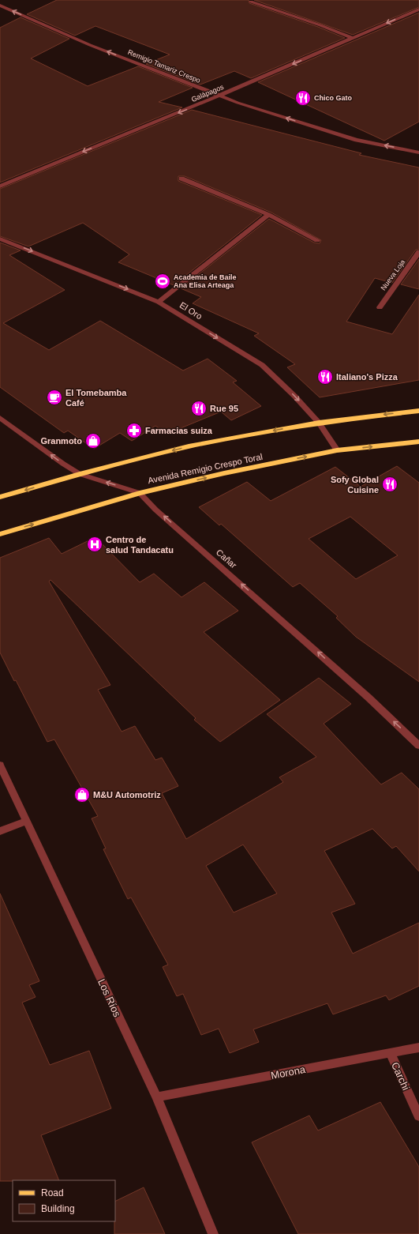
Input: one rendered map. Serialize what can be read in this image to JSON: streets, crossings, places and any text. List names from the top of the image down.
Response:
{
  "streets": {
    "main road": ["Avenida Remigio Crespo Toral"],
    "street": [
      "Remigio Tamariz Crespo",
      "Galápagos",
      "Nueva Loja",
      "El Oro",
      "Cañar",
      "Los Ríos",
      "Morona",
      "Carchi"
    ]
  },
  "crossings": [
    ["Remigio Tamariz Crespo", "Galápagos"],
    ["El Oro", "Avenida Remigio Crespo Toral"],
    ["Avenida Remigio Crespo Toral", "Cañar"],
    ["Los Ríos", "Morona"],
    ["Morona", "Carchi"]
  ],
  "one_way": [
    "Remigio Tamariz Crespo",
    "Galápagos",
    "El Oro",
    "Cañar"
  ],
  "places": {
    "restaurant": [
      "Chico Gato",
      "Italiano's Pizza",
      "Rue 95",
      "Sofy Global Cuisine"
    ],
    "sports": ["Academia de Baile Ana Elisa Arteaga"],
    "cafe": ["El Tomebamba Café"],
    "pharmacy": ["Farmacias suiza"],
    "shop": ["Granmoto", "M&U Automotriz"],
    "hospital": ["Centro de salud Tandacatu"]
  },
  "legend": ["Road", "Building"]
}
